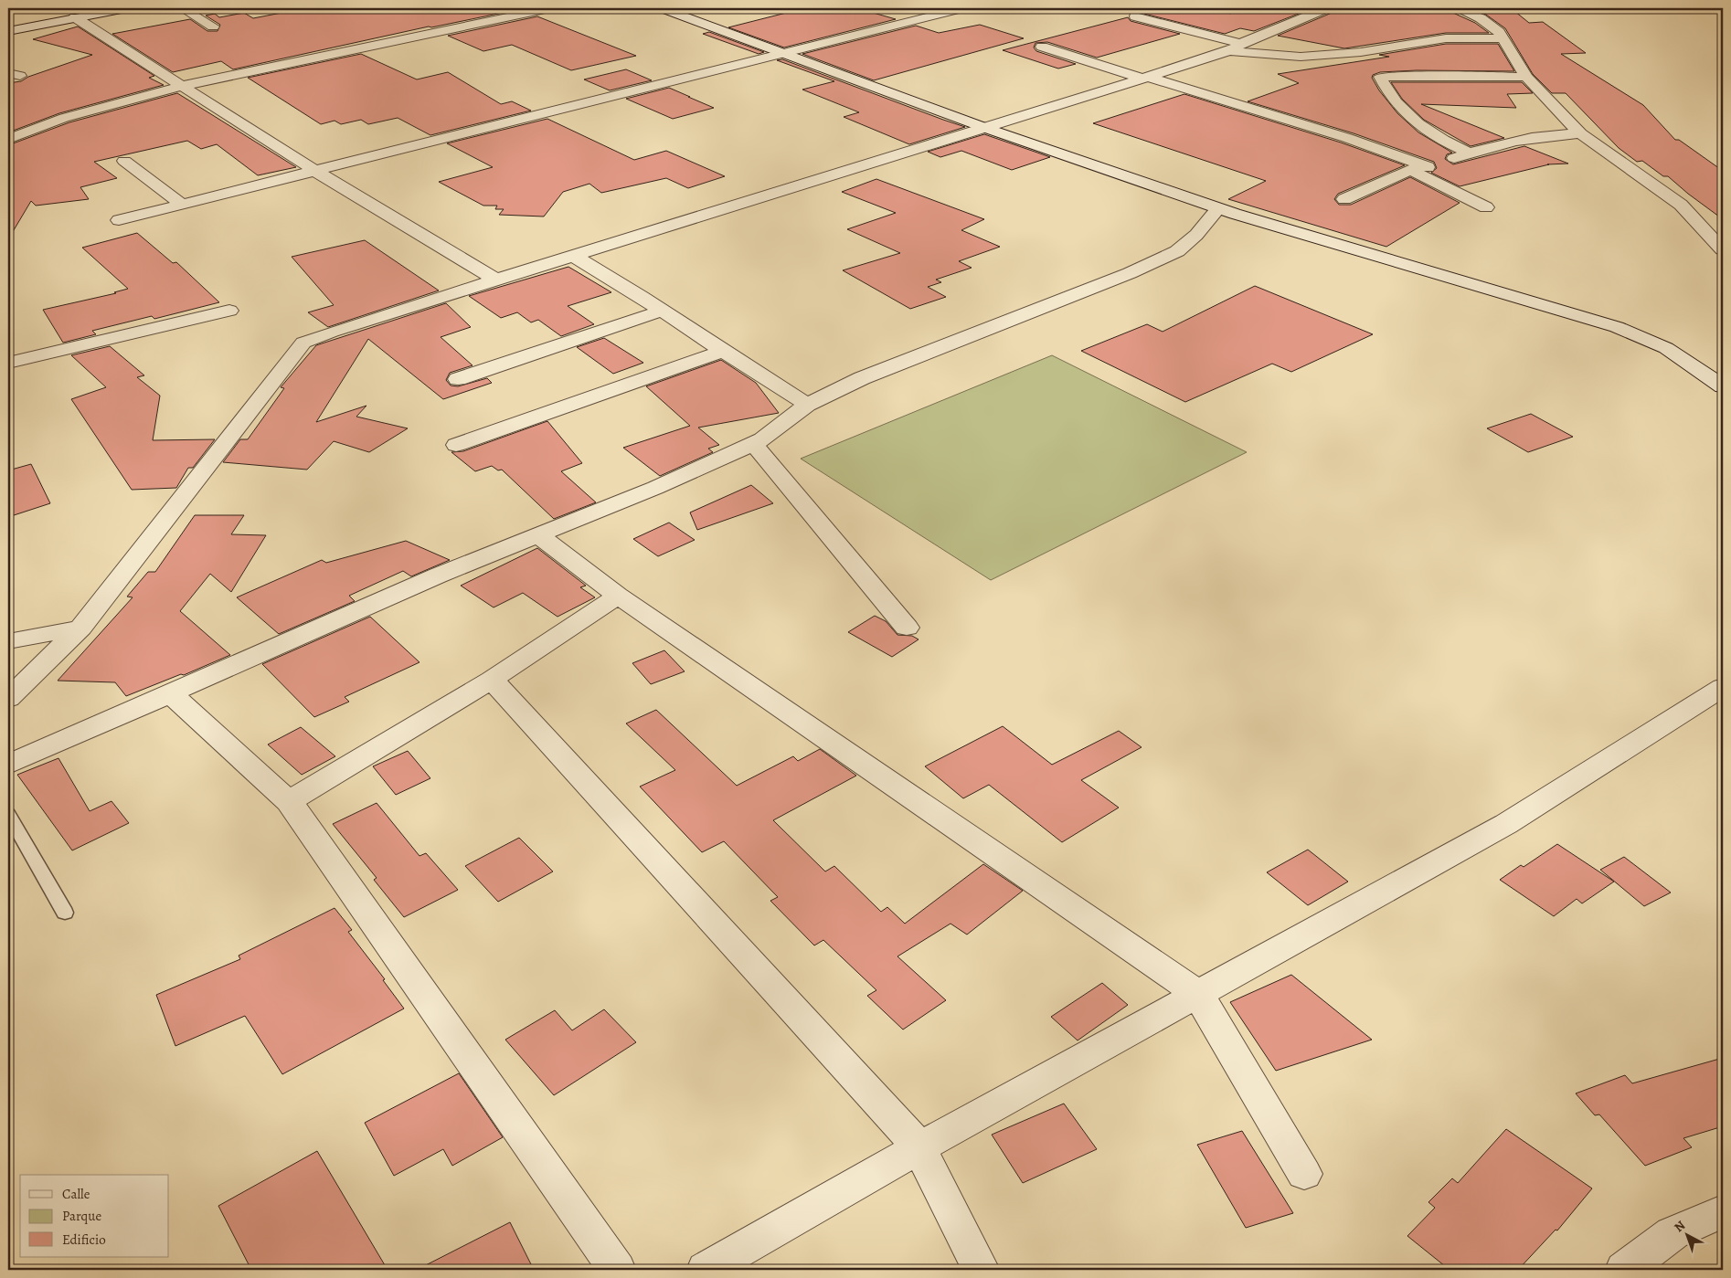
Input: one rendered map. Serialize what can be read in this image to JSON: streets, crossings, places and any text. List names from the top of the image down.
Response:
{
  "legend": ["Calle", "Parque", "Edificio"],
  "north": "top left"
}
